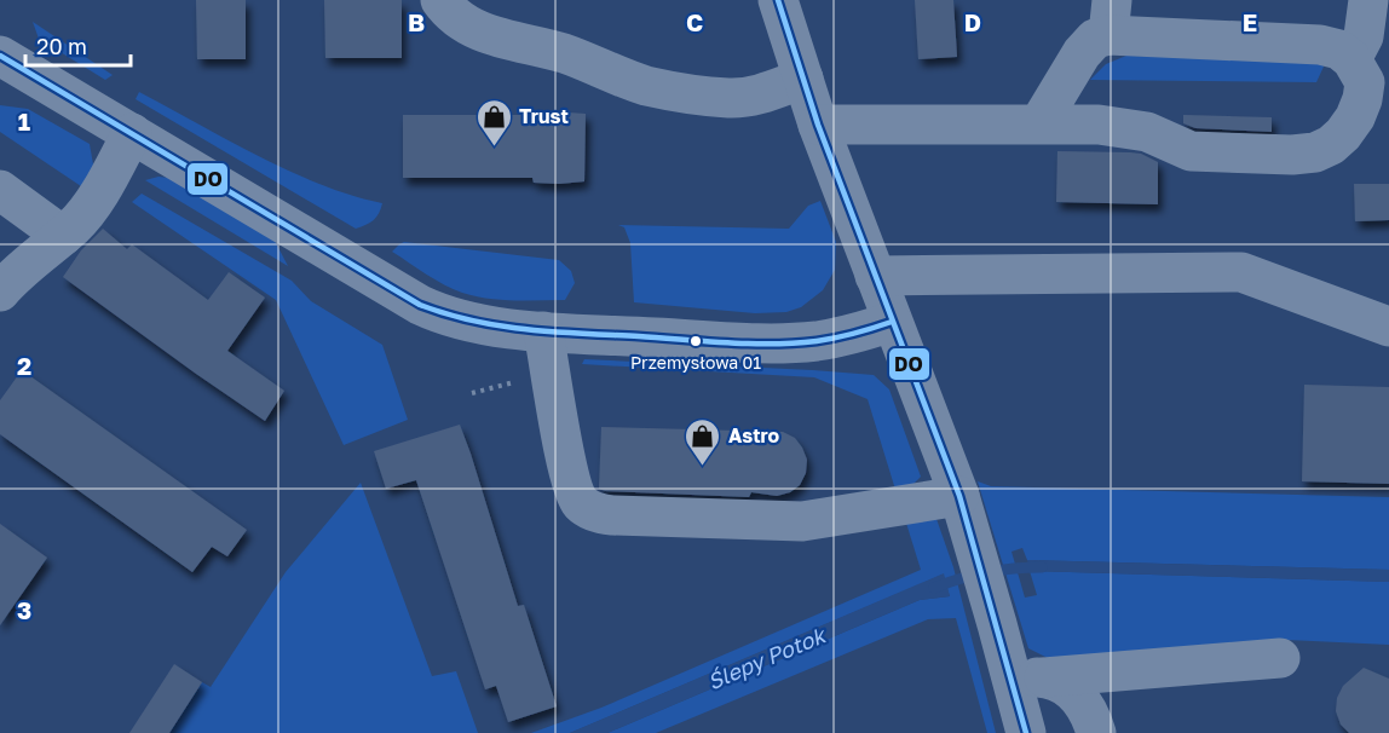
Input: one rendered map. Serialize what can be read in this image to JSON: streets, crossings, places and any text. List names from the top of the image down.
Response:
{
  "water": ["Ślepy Potok"],
  "places": {
    "shop": ["Trust", "Astro"],
    "other": ["Przemysłowa 01"]
  },
  "lines": ["transit line DO"],
  "scale_bar": "20 m",
  "grid": {
    "columns": [
      "B",
      "C",
      "D",
      "E"
    ],
    "rows": ["1", "2", "3"]
  }
}
